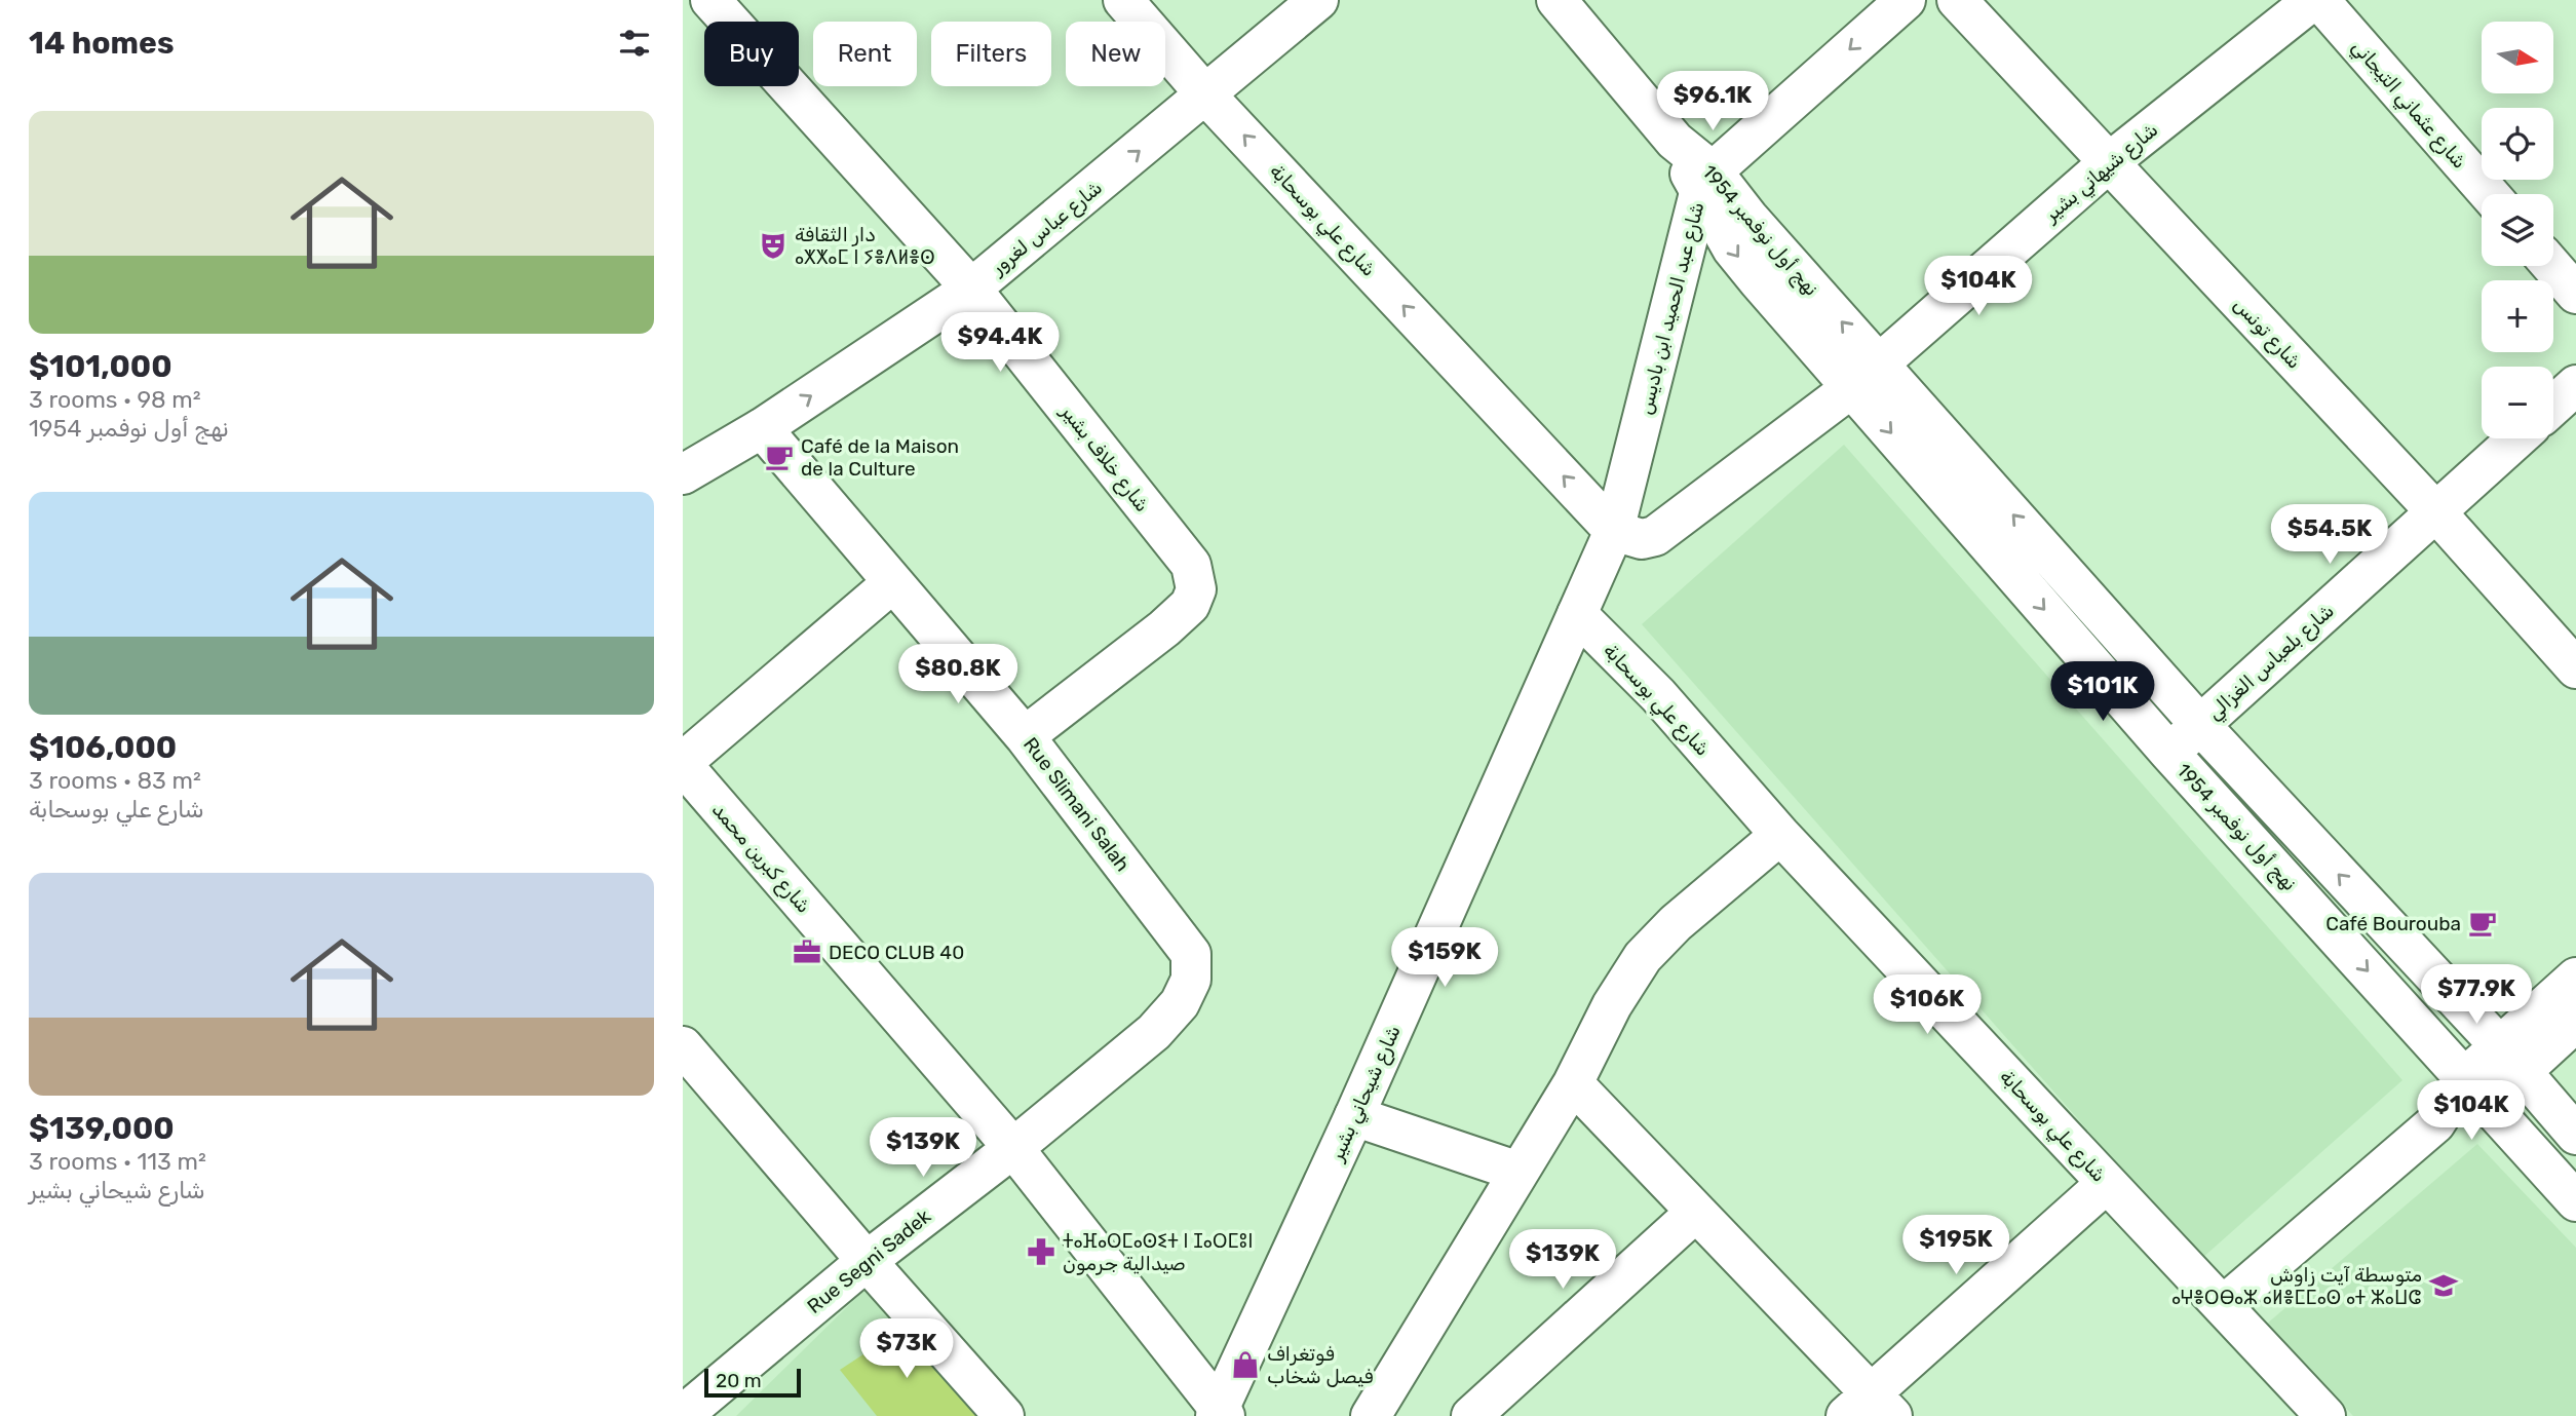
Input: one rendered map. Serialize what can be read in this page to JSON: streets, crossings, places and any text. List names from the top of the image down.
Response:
{
  "streets": {
    "street": [
      "شارع عثماني التيجاني",
      "شارع شيهاني بشير",
      "شارع علي بوسحابة",
      "شارع عباس لغرور",
      "نهج أول نوفمبر 1954",
      "شارع عبد الحميد ابن باديس",
      "شارع تونس",
      "شارع خلاف بشير",
      "شارع بلعباس الغزالي",
      "Rue Slimani Salah",
      "شارع كبرين محمد",
      "شارع شيحاني بشير",
      "Rue Segni Sadek"
    ]
  },
  "crossings": [
    ["شارع شيهاني بشير", "شارع علي بوسحابة"],
    ["شارع شيهاني بشير", "نهج أول نوفمبر 1954"],
    ["شارع شيهاني بشير", "شارع عبد الحميد ابن باديس"],
    ["شارع شيهاني بشير", "شارع تونس"],
    ["شارع شيهاني بشير", "شارع شيحاني بشير"],
    ["شارع علي بوسحابة", "شارع عباس لغرور"],
    ["شارع علي بوسحابة", "شارع عبد الحميد ابن باديس"],
    ["شارع علي بوسحابة", "شارع شيحاني بشير"],
    ["شارع عباس لغرور", "شارع خلاف بشير"],
    ["شارع عباس لغرور", "Rue Slimani Salah"],
    ["نهج أول نوفمبر 1954", "شارع عبد الحميد ابن باديس"],
    ["نهج أول نوفمبر 1954", "شارع بلعباس الغزالي"],
    ["شارع عبد الحميد ابن باديس", "شارع شيحاني بشير"],
    ["شارع تونس", "شارع بلعباس الغزالي"],
    ["شارع خلاف بشير", "Rue Slimani Salah"],
    ["Rue Slimani Salah", "Rue Segni Sadek"],
    ["شارع كبرين محمد", "شارع شيحاني بشير"],
    ["شارع كبرين محمد", "Rue Segni Sadek"]
  ],
  "one_way": ["شارع عباس لغرور"],
  "places": {
    "theatre": ["دار الثقافة ⴰⵅⵅⴰⵎ ⵏ ⵢⴻⴷⵍⴻⵙ"],
    "cafe": ["Café de la Maison de la Culture", "Café Bourouba"],
    "office": ["DECO CLUB 40"],
    "pharmacy": ["ⵜⴰⴼⴰⵔⵎⴰⵙⵉⵜ ⵏ ⵊⴰⵔⵎⵓⵏ صيدالية جرمون"],
    "school or university": ["متوسطة آيت زاوش ⴰⵖⴻⵔⴱⴰⵣ ⴰⵍⴻⵎⵎⴰⵙ ⴰⵜ ⵣⴰⵡⵛ"],
    "shop": ["فوتغراف فيصل شخاب"]
  },
  "scale_bar": "20 m",
  "north": "right",
  "page": {
    "heading": "14 homes",
    "map_buttons": ["+", "−"],
    "chip": [
      "Buy",
      "Rent",
      "Filters",
      "New"
    ],
    "price": [
      "$96.1K",
      "$104K",
      "$94.4K",
      "$54.5K",
      "$80.8K",
      "$101K",
      "$159K",
      "$77.9K",
      "$106K",
      "$104K",
      "$139K",
      "$195K",
      "$139K",
      "$73K"
    ],
    "list": [
      {
        "name": "$101,000",
        "note": "3 rooms · 98 m² · نهج أول نوفمبر 1954"
      },
      {
        "name": "$106,000",
        "note": "3 rooms · 83 m² · شارع علي بوسحابة"
      },
      {
        "name": "$139,000",
        "note": "3 rooms · 113 m² · شارع شيحاني بشير"
      }
    ],
    "scale": "20 m"
  }
}
